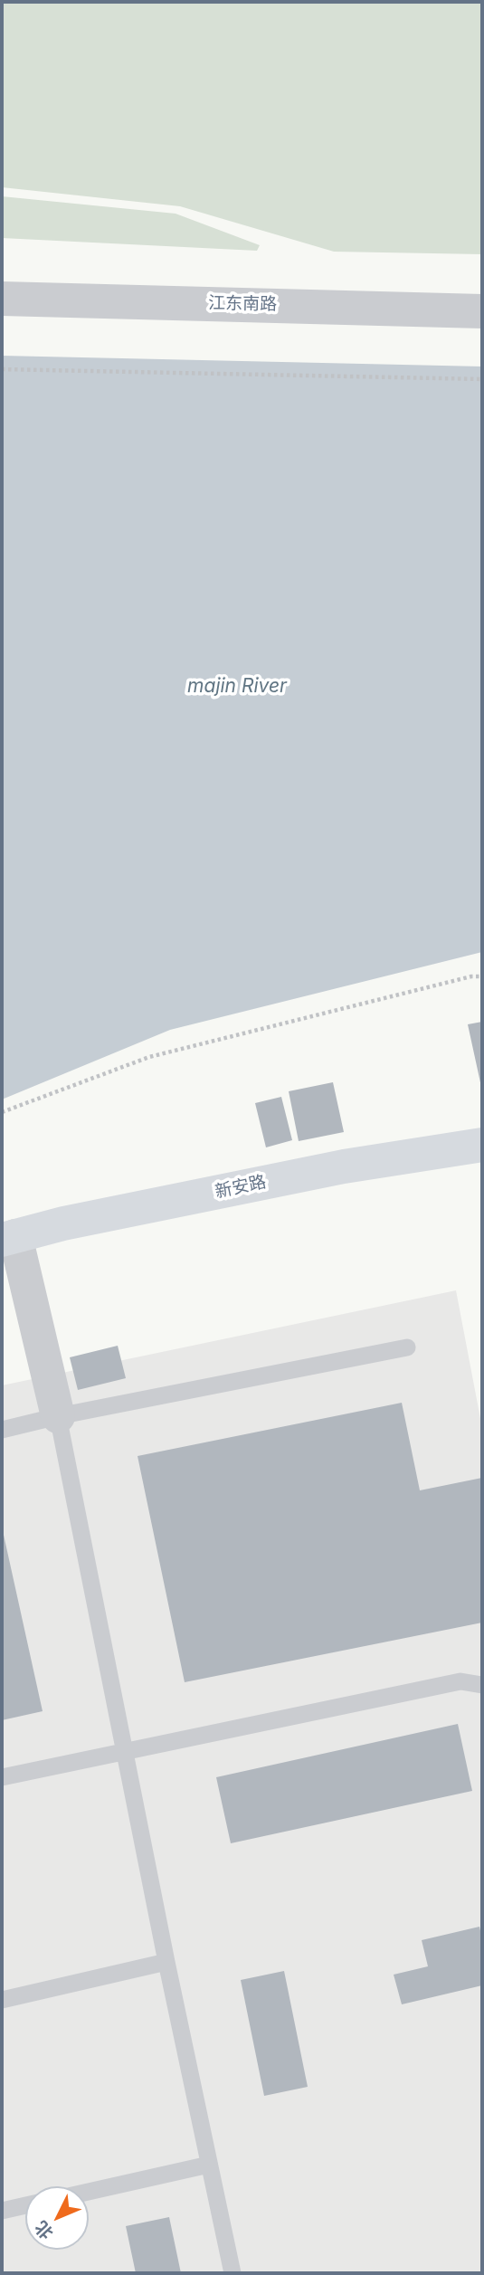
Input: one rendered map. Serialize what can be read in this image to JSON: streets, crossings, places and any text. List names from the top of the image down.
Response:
{
  "streets": {
    "main road": ["新安路"],
    "street": ["江东南路"]
  },
  "water": ["majin River"],
  "north": "bottom left"
}
